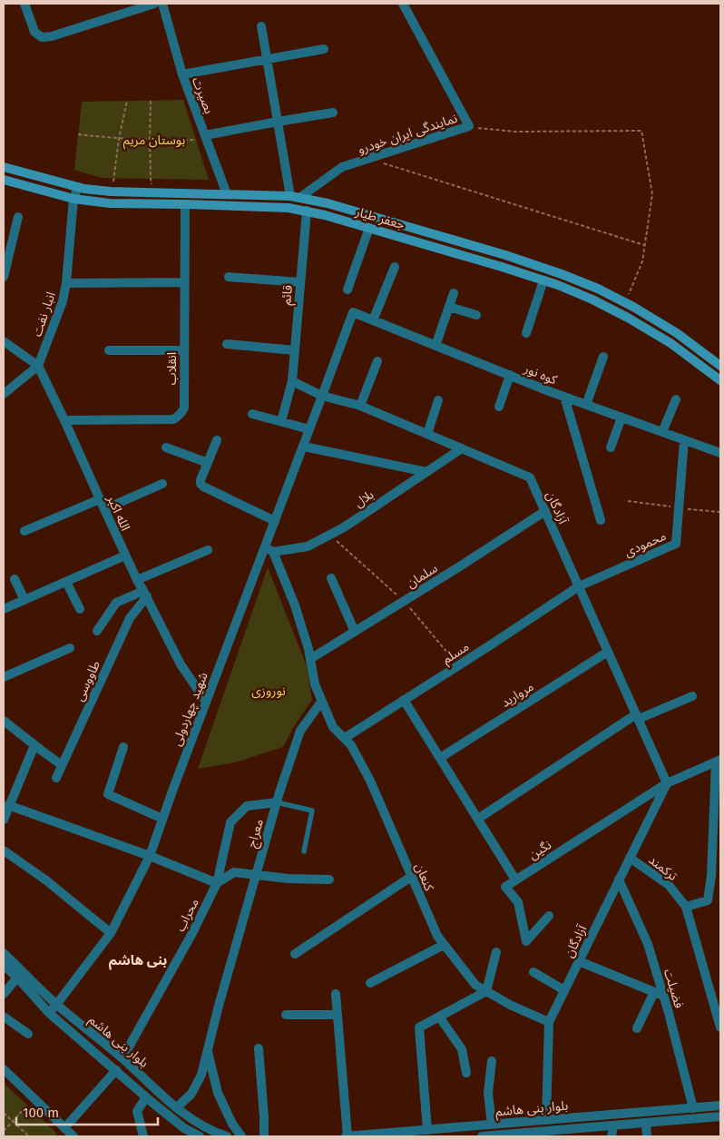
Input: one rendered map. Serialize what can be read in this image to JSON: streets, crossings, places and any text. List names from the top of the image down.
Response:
{
  "streets": {
    "main road": ["جعفر طیار"],
    "street": [
      "بصیرت",
      "نمایندگی ایران خودرو",
      "قائم",
      "انبار نفت",
      "انقلاب",
      "کوه نور",
      "بلال",
      "آزادگان",
      "الله اکبر",
      "محمودی",
      "سلمان",
      "مسلم",
      "طاووسی",
      "مروارید",
      "شهید چهاردولی",
      "معراج",
      "نگین",
      "ترکمند",
      "کنعان",
      "محراب",
      "فضیلت",
      "بلوار بنی هاشم"
    ]
  },
  "crossings": [
    ["بصیرت", "جعفر طیار"],
    ["نمایندگی ایران خودرو", "جعفر طیار"],
    ["جعفر طیار", "قائم"],
    ["جعفر طیار", "انبار نفت"],
    ["جعفر طیار", "انقلاب"],
    ["قائم", "آزادگان"],
    ["انبار نفت", "الله اکبر"],
    ["انقلاب", "الله اکبر"],
    ["کوه نور", "محمودی"],
    ["کوه نور", "شهید چهاردولی"],
    ["بلال", "آزادگان"],
    ["آزادگان", "محمودی"],
    ["آزادگان", "سلمان"],
    ["آزادگان", "مسلم"],
    ["آزادگان", "مروارید"],
    ["آزادگان", "شهید چهاردولی"],
    ["آزادگان", "نگین"],
    ["آزادگان", "ترکمند"],
    ["آزادگان", "کنعان"],
    ["آزادگان", "فضیلت"],
    ["آزادگان", "بلوار بنی هاشم"],
    ["الله اکبر", "طاووسی"],
    ["الله اکبر", "شهید چهاردولی"],
    ["محمودی", "مسلم"],
    ["مسلم", "کنعان"],
    ["شهید چهاردولی", "بلوار بنی هاشم"],
    ["معراج", "کنعان"],
    ["معراج", "محراب"],
    ["محراب", "بلوار بنی هاشم"],
    ["فضیلت", "بلوار بنی هاشم"]
  ],
  "districts": ["بنی هاشم"],
  "parks": ["بوستان مریم", "نوروزی"],
  "scale_bar": "100 m"
}
